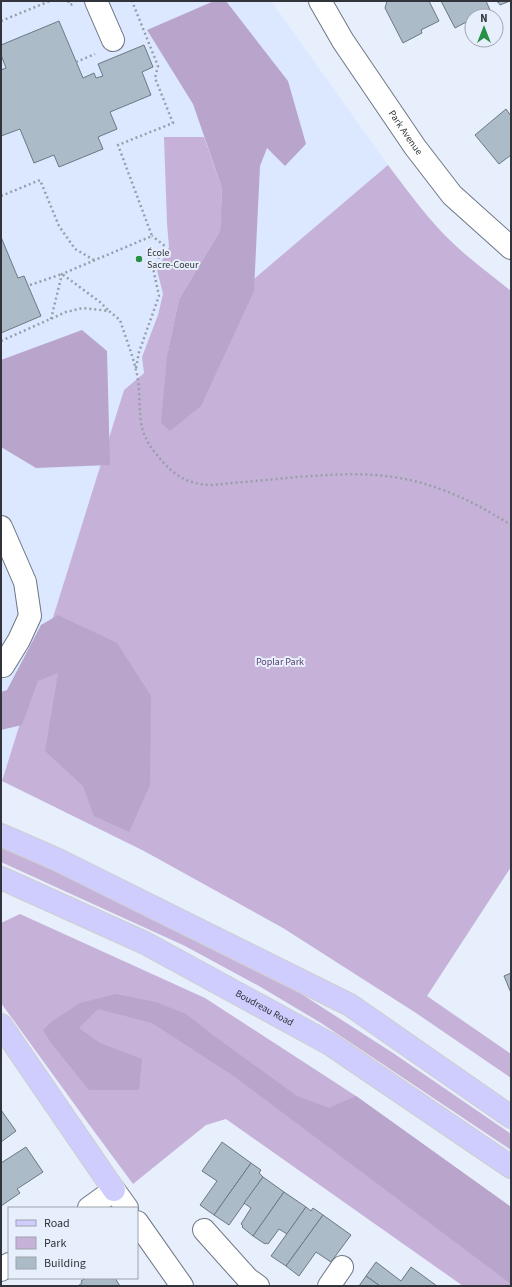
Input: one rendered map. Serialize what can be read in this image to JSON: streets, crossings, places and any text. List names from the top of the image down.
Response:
{
  "streets": {
    "main road": ["Boudreau Road"],
    "street": ["Park Avenue"]
  },
  "parks": ["Poplar Park"],
  "places": ["École Sacre-Coeur"],
  "legend": ["Road", "Park", "Building"],
  "north": "top"
}
